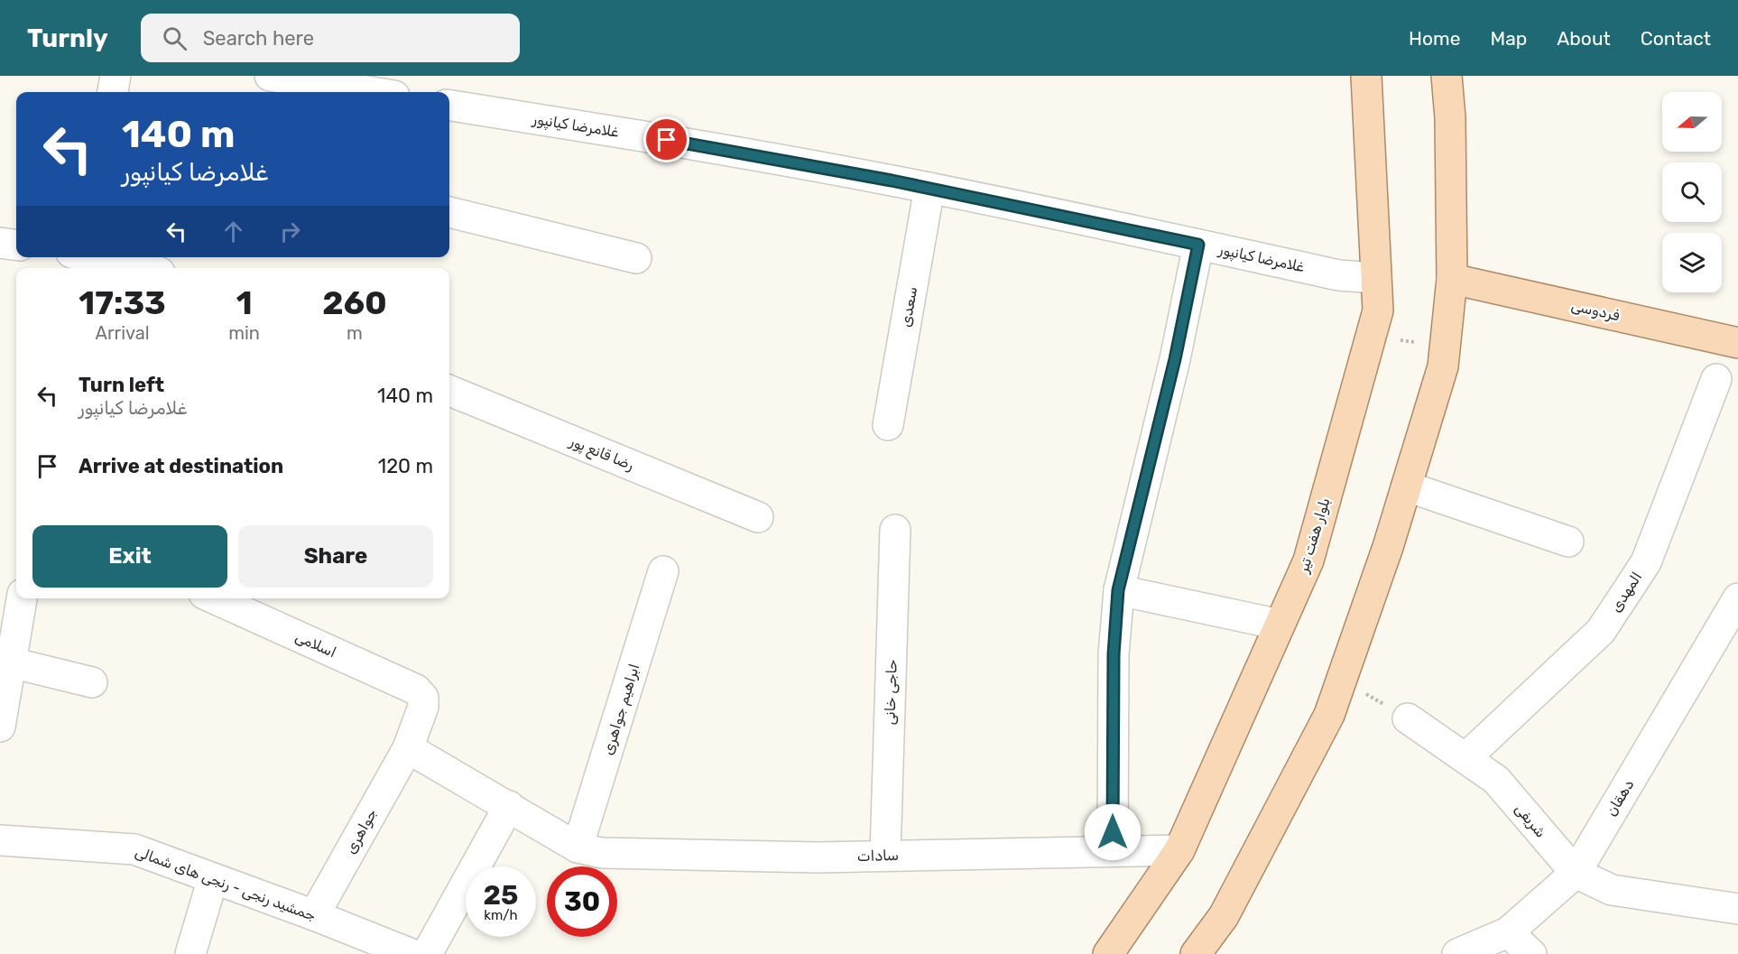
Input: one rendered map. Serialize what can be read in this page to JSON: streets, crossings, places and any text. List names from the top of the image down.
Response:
{
  "streets": {
    "main road": ["فردوسی", "بلوار هفت تیر"],
    "street": [
      "غلامرضا کیانپور",
      "سعدی",
      "رضا قانع پور",
      "المهدی",
      "اسلامی",
      "حاجی خانی",
      "ابراهیم جواهری",
      "دهقان",
      "شریفی",
      "جواهری",
      "سادات",
      "جمشید رنجی - رنجی های شمالی"
    ]
  },
  "crossings": [
    ["غلامرضا کیانپور", "سعدی"],
    ["غلامرضا کیانپور", "بلوار هفت تیر"],
    ["بلوار هفت تیر", "سادات"],
    ["المهدی", "شریفی"],
    ["اسلامی", "جواهری"],
    ["حاجی خانی", "سادات"],
    ["ابراهیم جواهری", "سادات"],
    ["دهقان", "شریفی"],
    ["جواهری", "جمشید رنجی - رنجی های شمالی"]
  ],
  "north": "left",
  "page": {
    "header": "Turnly",
    "search": "Search here",
    "nav": [
      "Home",
      "Map",
      "About",
      "Contact"
    ],
    "turn": ["140 m", "غلامرضا کیانپور"],
    "eta": [
      "17:33",
      "Arrival",
      "1",
      "min",
      "260",
      "m"
    ],
    "list": [
      {
        "name": "Turn left",
        "note": "غلامرضا کیانپور",
        "value": "140 m"
      },
      {
        "name": "Arrive at destination",
        "value": "120 m"
      }
    ],
    "buttons": ["Exit", "Share"],
    "speed": "25 km/h",
    "limit": "30"
  }
}
